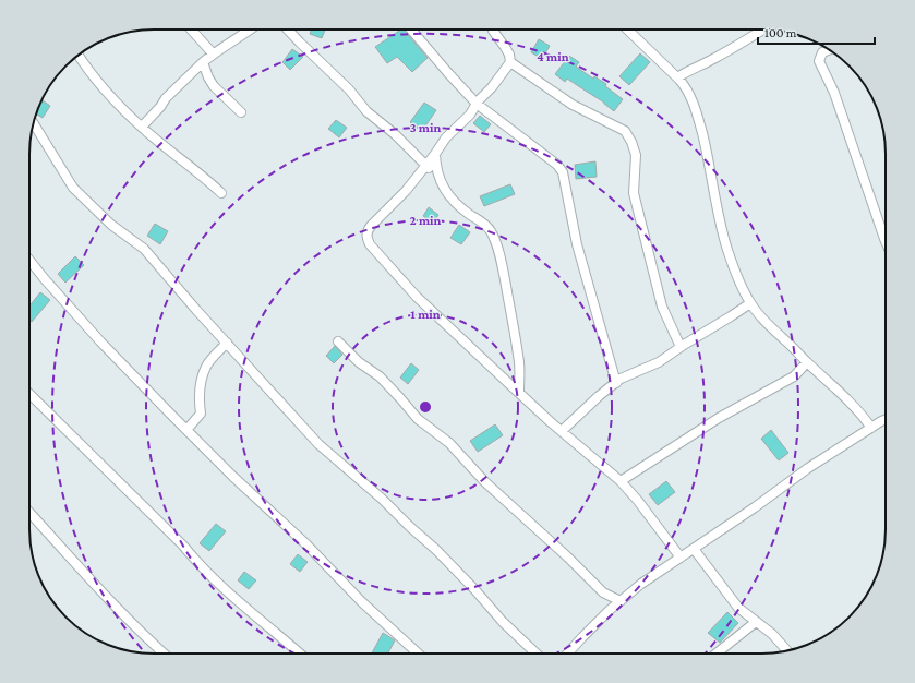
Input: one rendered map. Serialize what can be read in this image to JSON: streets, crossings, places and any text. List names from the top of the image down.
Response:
{
  "scale_bar": "100 m",
  "rings": [
    "4 min",
    "3 min",
    "2 min",
    "1 min"
  ]
}
